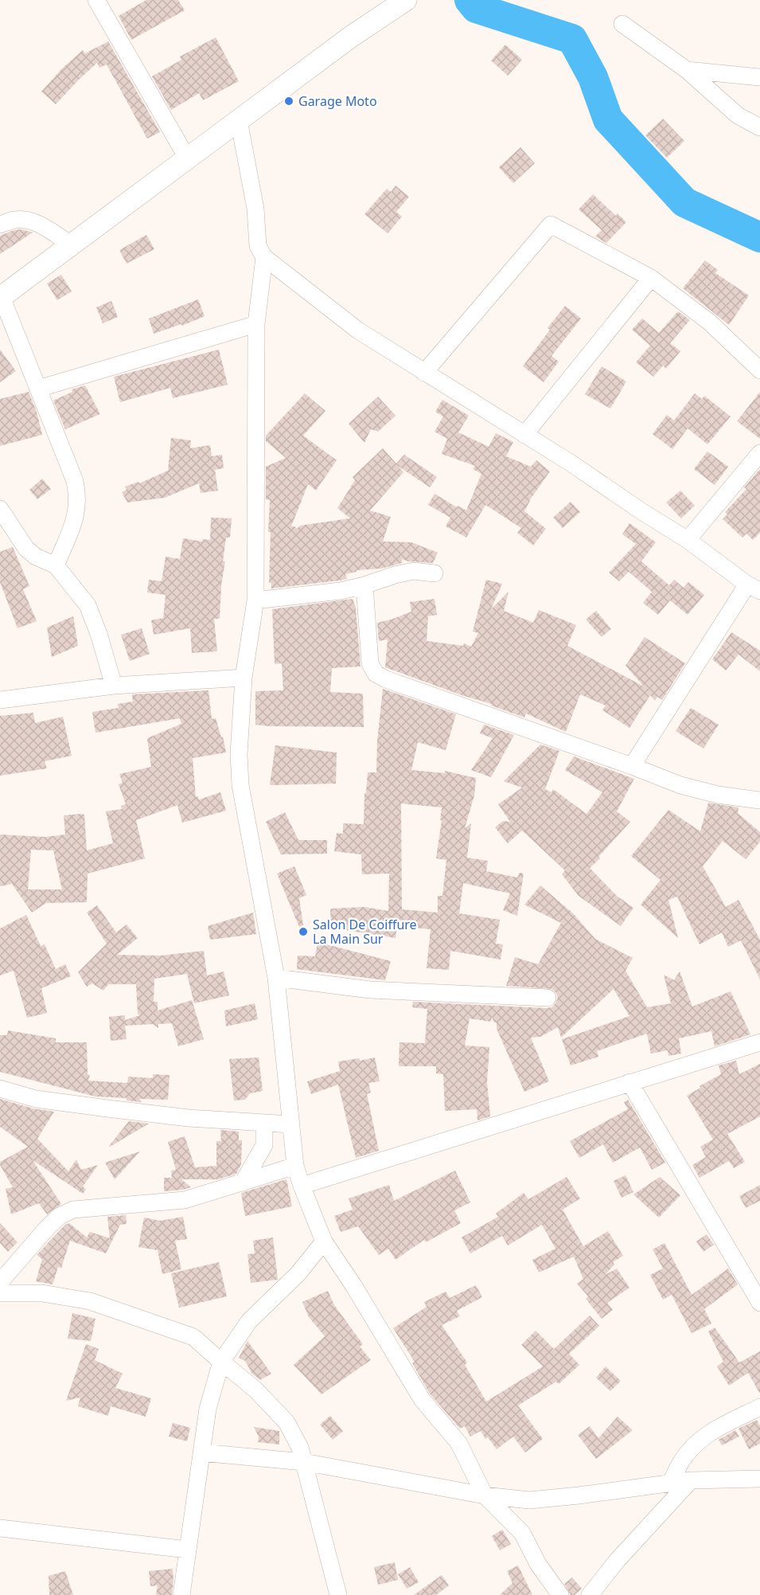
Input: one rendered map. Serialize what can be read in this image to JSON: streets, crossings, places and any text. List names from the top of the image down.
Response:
{
  "places": ["Garage Moto", "Salon De Coiffure La Main Sur"]
}
